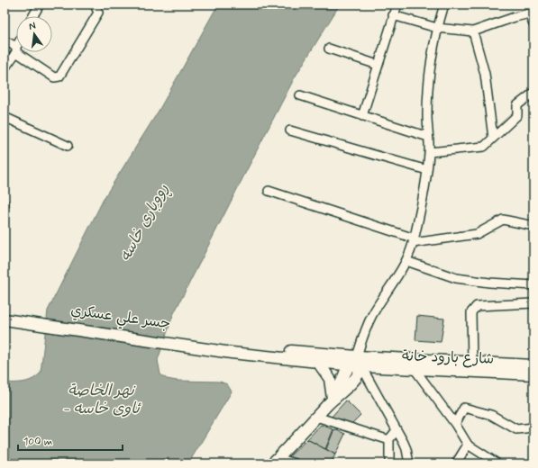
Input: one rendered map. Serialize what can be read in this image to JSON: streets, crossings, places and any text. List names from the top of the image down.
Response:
{
  "streets": {
    "main road": ["جسر علي عسكري", "شارع بارود خانة"]
  },
  "water": ["ڕووباری خاسە", "نهر الخاصة - ئاوی خاسە"],
  "scale_bar": "100 m",
  "north": "top"
}
